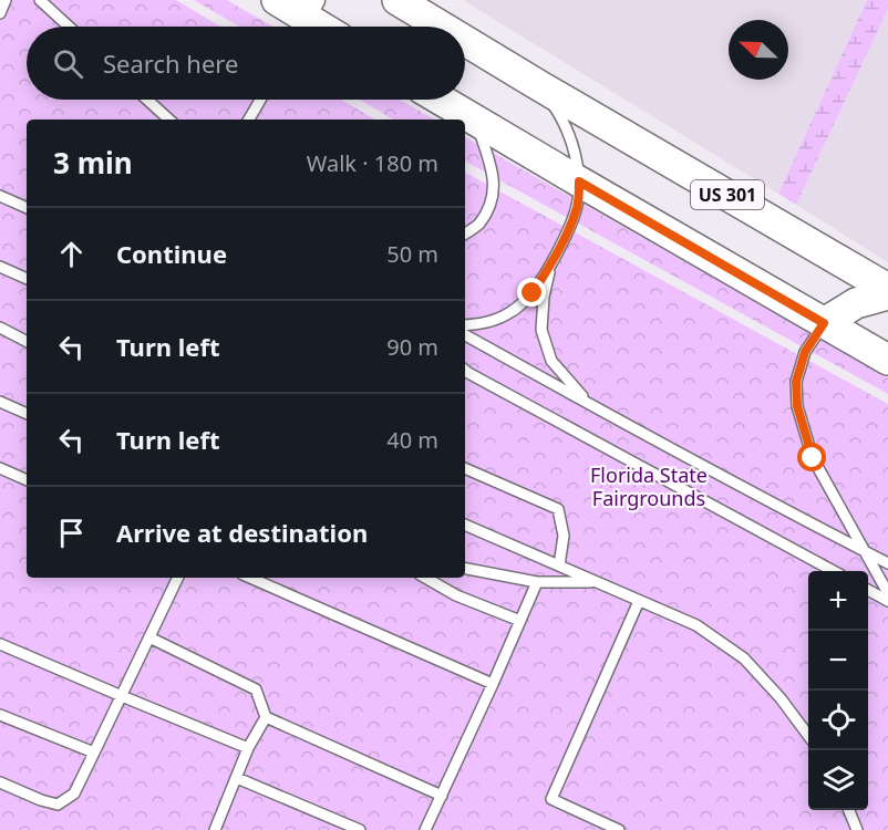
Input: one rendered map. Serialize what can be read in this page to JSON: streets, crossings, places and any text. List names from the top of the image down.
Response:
{
  "streets": {
    "main road": ["US 301"]
  },
  "parks": ["Florida State Fairgrounds"],
  "north": "top left",
  "page": {
    "search": "Search here",
    "heading": ["3 min", "Walk · 180 m"],
    "list": [
      ["Continue", "50 m"],
      ["Turn left", "90 m"],
      ["Turn left", "40 m"],
      "Arrive at destination"
    ],
    "map_buttons": ["+", "−"]
  }
}
